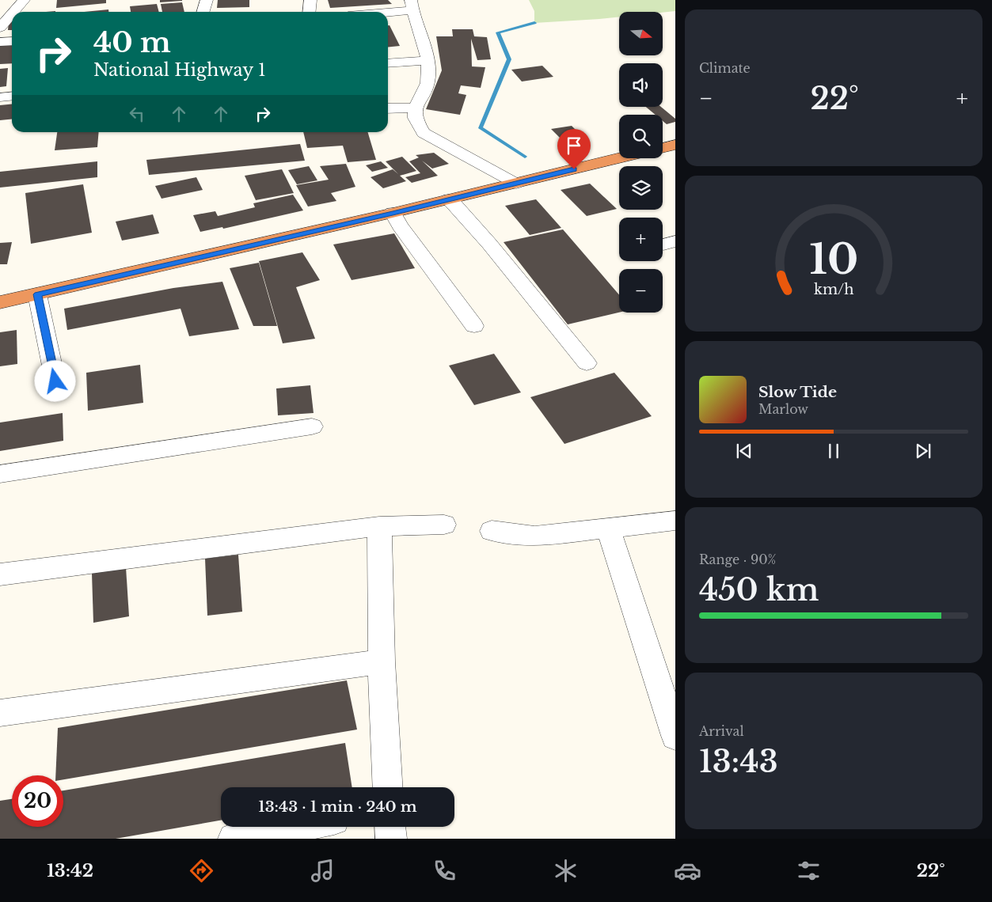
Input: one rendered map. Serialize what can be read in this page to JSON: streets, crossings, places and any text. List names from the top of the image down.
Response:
{
  "north": "right",
  "page": {
    "tile": [
      "Climate",
      ["Range · 90%", "450 km"],
      ["Arrival", "13:43"]
    ],
    "map_buttons": ["+", "−"],
    "turn": ["40 m", "National Highway 1"],
    "heat": ["−", "22°", "+"],
    "song": ["Slow Tide", "Marlow"],
    "limit": "20",
    "trip": "13:43 · 1 min · 240 m",
    "tabs": ["13:42", "22°"],
    "gauge": ["10", "km/h"]
  }
}
